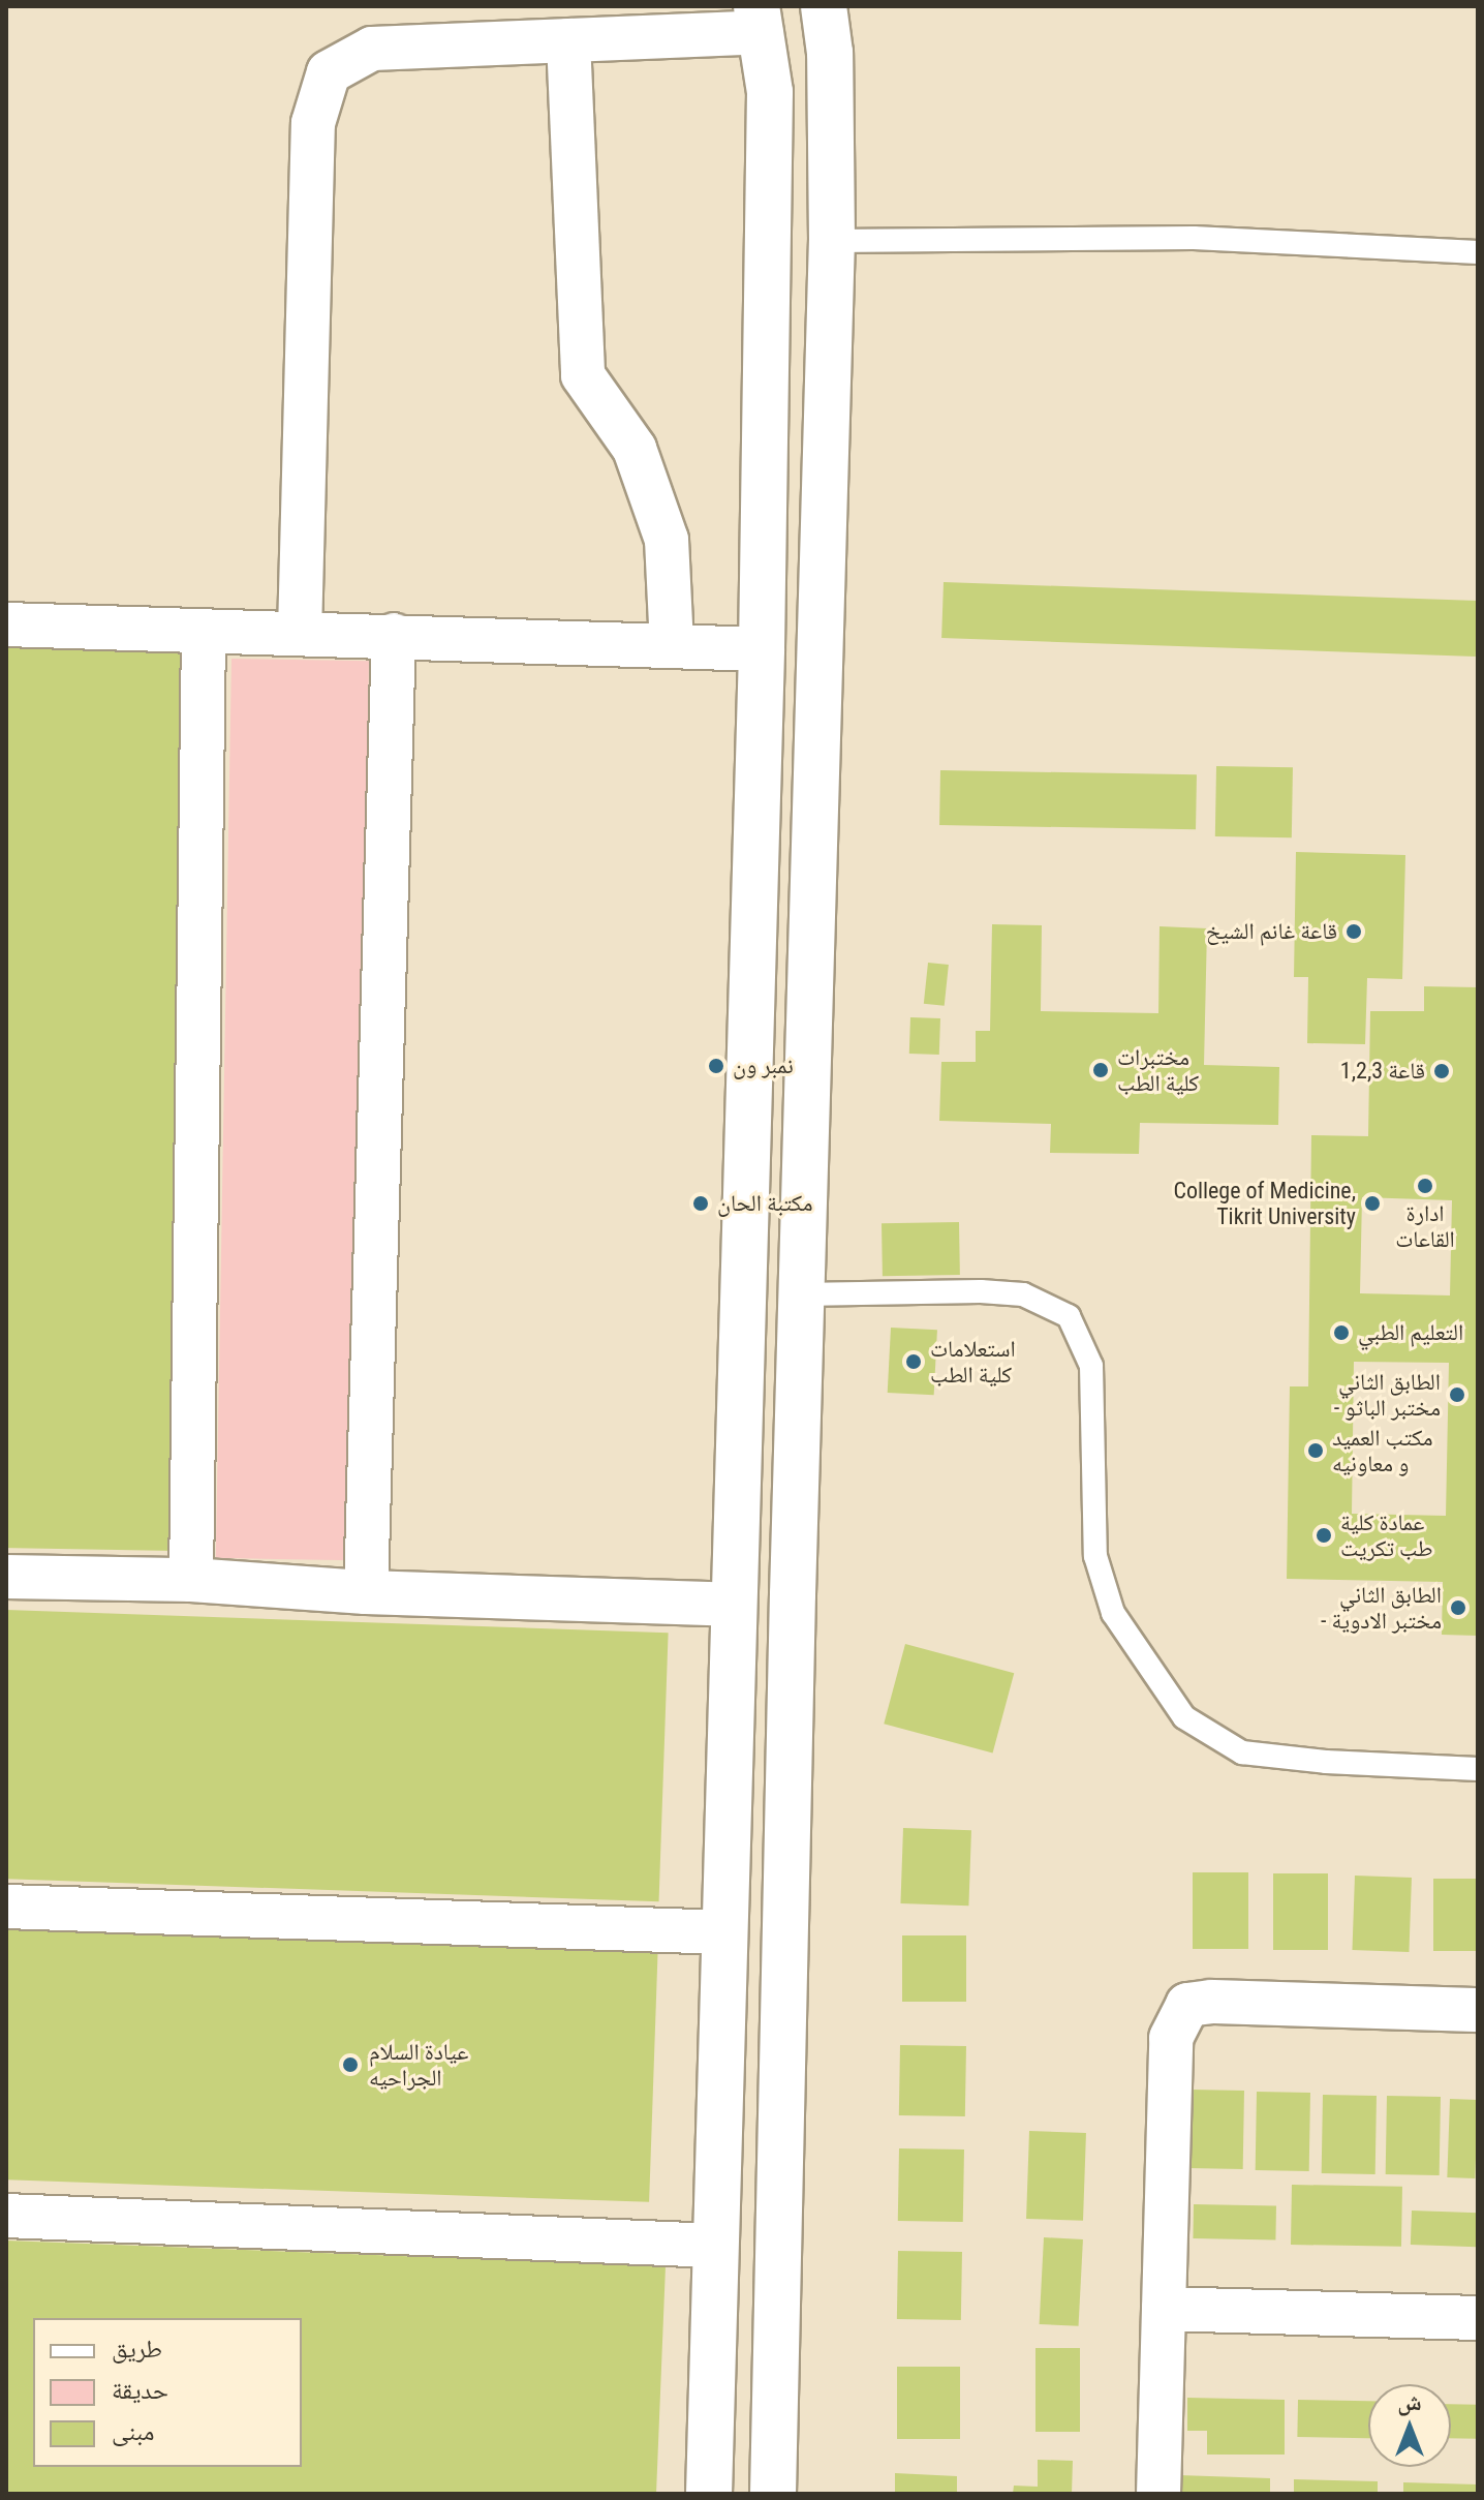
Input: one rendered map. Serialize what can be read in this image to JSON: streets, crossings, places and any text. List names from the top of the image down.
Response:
{
  "places": [
    "قاعة غانم الشيخ",
    "نمبر ون",
    "مختبرات كلية الطب",
    "قاعة 1,2,3",
    "ادارة القاعات",
    "مكتبة الحان",
    "College of Medicine, Tikrit University",
    "التعليم الطبي",
    "استعلامات كلية الطب",
    "الطابق الثاني - مختبر الباثو",
    "مكتب العميد و معاونيه",
    "عمادة كلية طب تكريت",
    "الطابق الثاني - مختبر الادوية",
    "عيادة السلام الجراحيه"
  ],
  "legend": ["طريق", "حديقة", "مبنى"],
  "north": "top"
}
